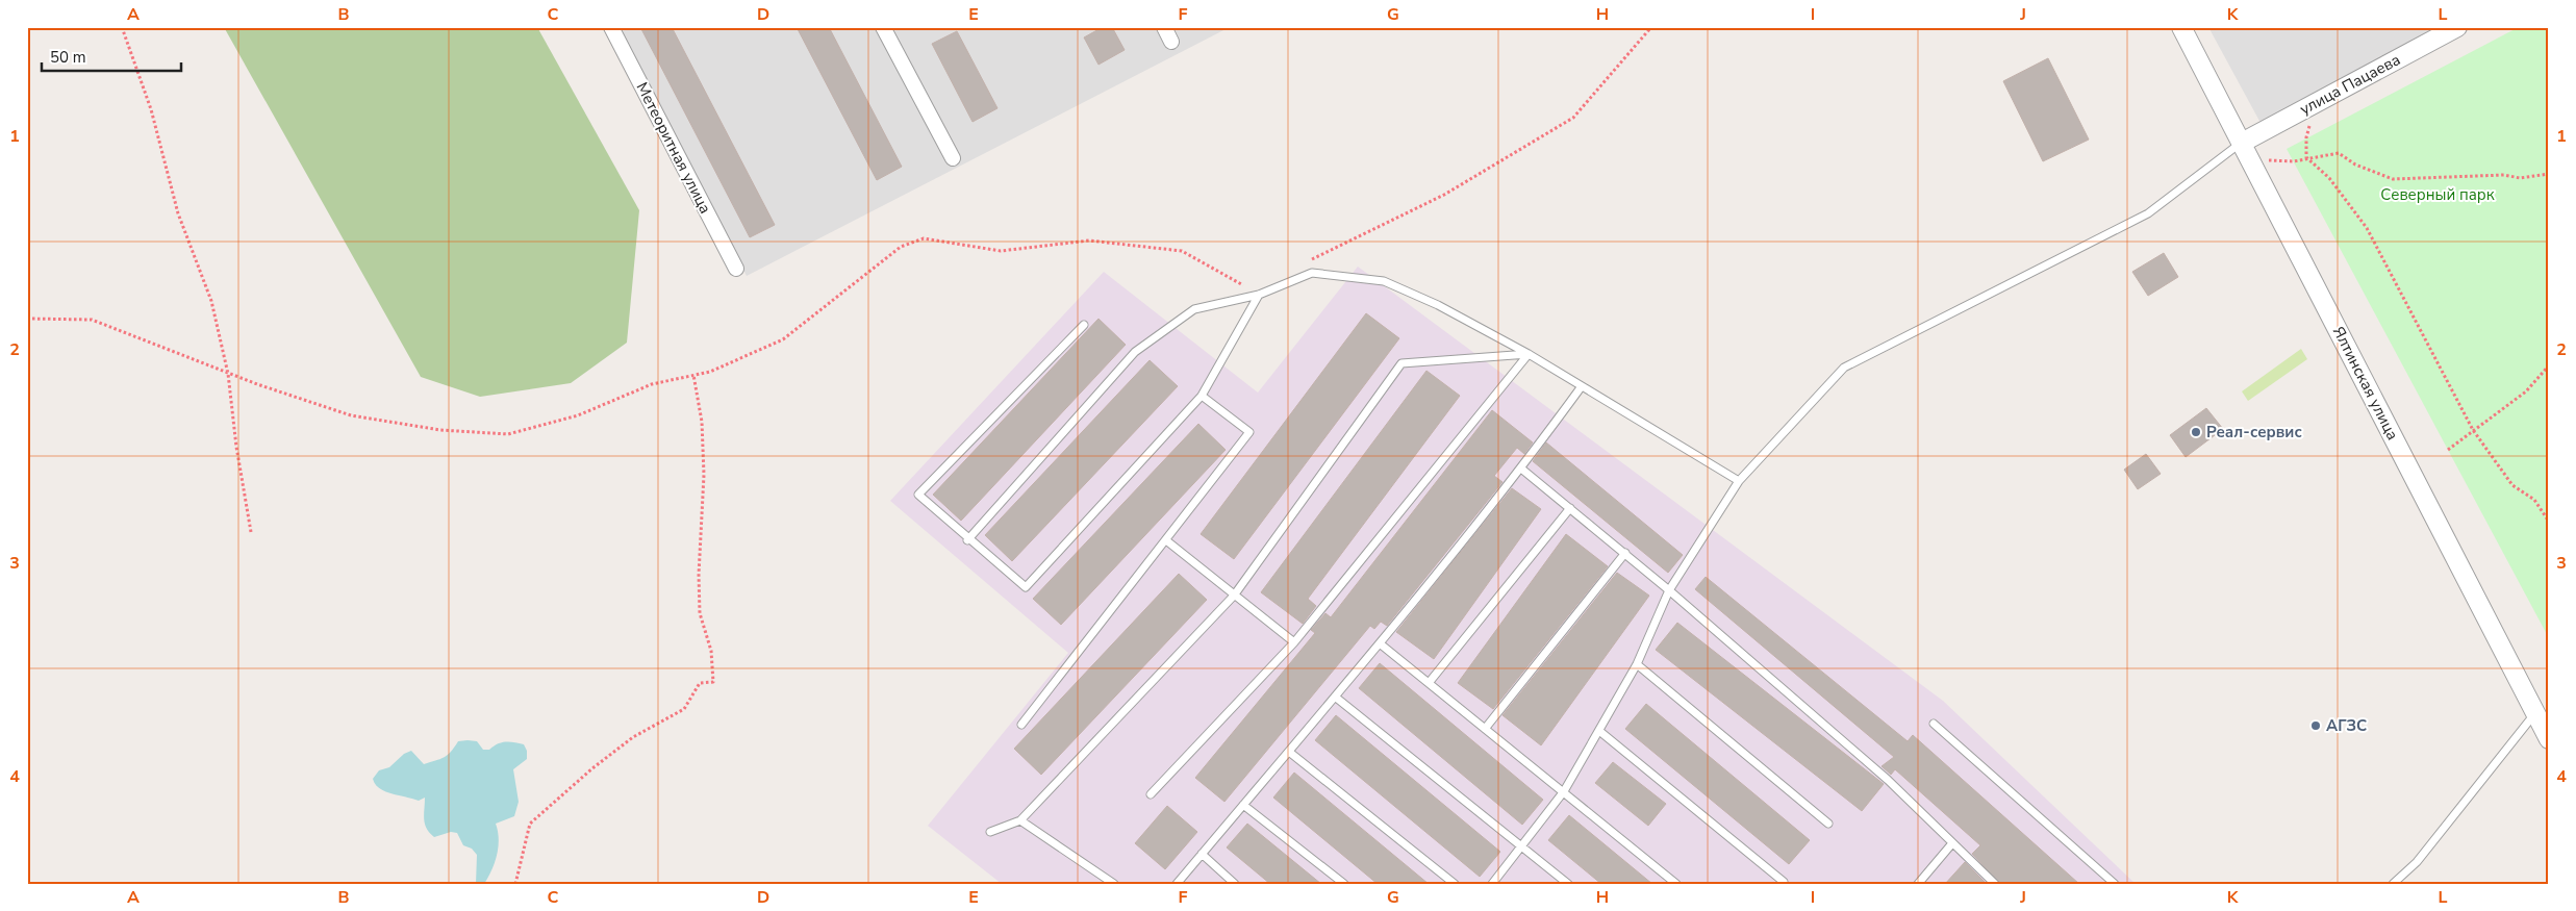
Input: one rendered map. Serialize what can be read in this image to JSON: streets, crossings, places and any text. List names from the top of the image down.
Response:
{
  "streets": {
    "street": ["улица Пацаева", "Метеоритная улица", "Ялтинская улица"]
  },
  "crossings": [
    ["улица Пацаева", "Ялтинская улица"]
  ],
  "parks": ["Северный парк"],
  "places": ["Реал-сервис", "АГЗС"],
  "scale_bar": "50 m",
  "grid": {
    "columns": [
      "A",
      "B",
      "C",
      "D",
      "E",
      "F",
      "G",
      "H",
      "I",
      "J",
      "K",
      "L"
    ],
    "rows": [
      "1",
      "2",
      "3",
      "4"
    ]
  }
}
